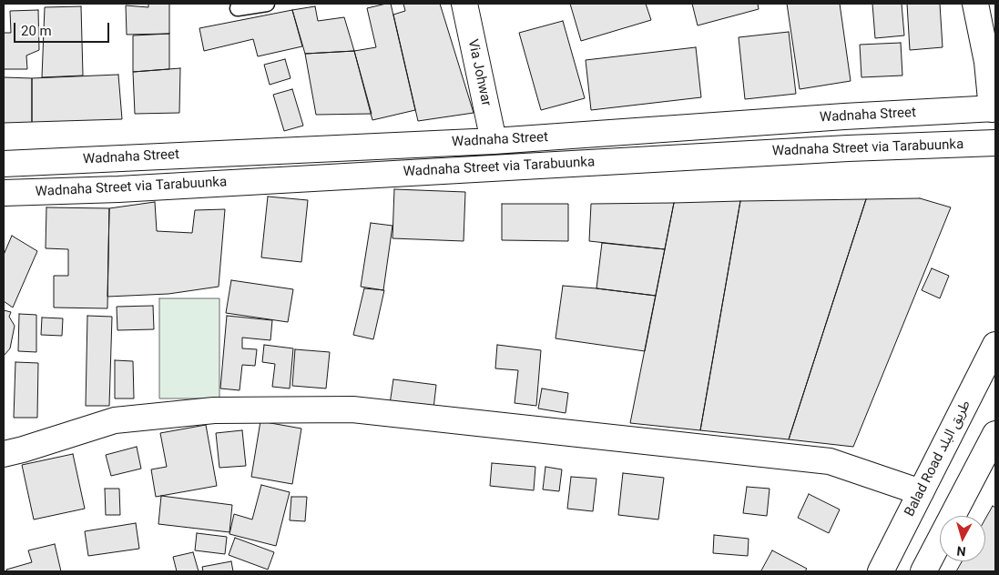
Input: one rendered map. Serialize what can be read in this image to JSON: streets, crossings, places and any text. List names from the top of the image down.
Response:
{
  "streets": {
    "main road": [
      "Via Johwar",
      "Wadnaha Street",
      "Wadnaha Street via Tarabuunka",
      "Balad Road طريق البلد"
    ]
  },
  "crossings": [
    ["Via Johwar", "Wadnaha Street"]
  ],
  "scale_bar": "20 m",
  "north": "bottom"
}
